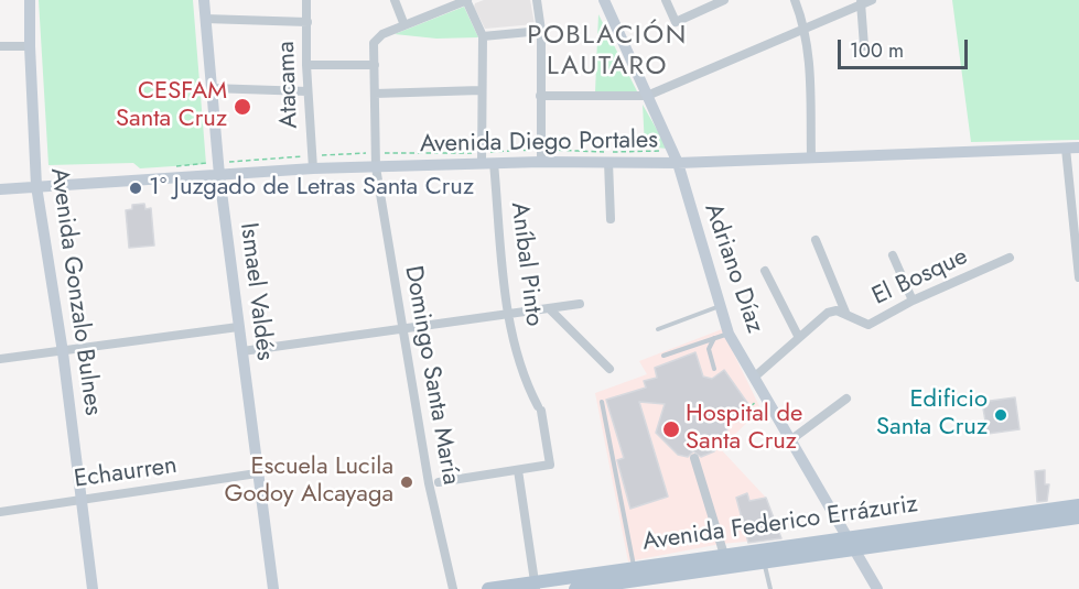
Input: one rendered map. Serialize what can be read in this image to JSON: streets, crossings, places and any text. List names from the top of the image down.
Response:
{
  "streets": {
    "main road": [
      "Avenida Diego Portales",
      "Adriano Díaz",
      "Avenida Gonzalo Bulnes",
      "Ismael Valdés",
      "Avenida Federico Errázuriz"
    ],
    "street": [
      "Atacama",
      "Aníbal Pinto",
      "El Bosque",
      "Domingo Santa María",
      "Echaurren"
    ]
  },
  "crossings": [
    ["Atacama", "Avenida Diego Portales"],
    ["Avenida Diego Portales", "Aníbal Pinto"],
    ["Avenida Diego Portales", "Adriano Díaz"],
    ["Avenida Diego Portales", "Avenida Gonzalo Bulnes"],
    ["Avenida Diego Portales", "Ismael Valdés"],
    ["Avenida Diego Portales", "Domingo Santa María"],
    ["Adriano Díaz", "El Bosque"],
    ["Adriano Díaz", "Avenida Federico Errázuriz"],
    ["Avenida Gonzalo Bulnes", "Echaurren"],
    ["Ismael Valdés", "Echaurren"]
  ],
  "districts": ["POBLACIÓN LAUTARO"],
  "places": [
    "CESFAM Santa Cruz",
    "1° Juzgado de Letras Santa Cruz",
    "Edificio Santa Cruz",
    "Hospital de Santa Cruz",
    "Escuela Lucila Godoy Alcayaga"
  ],
  "scale_bar": "100 m"
}
